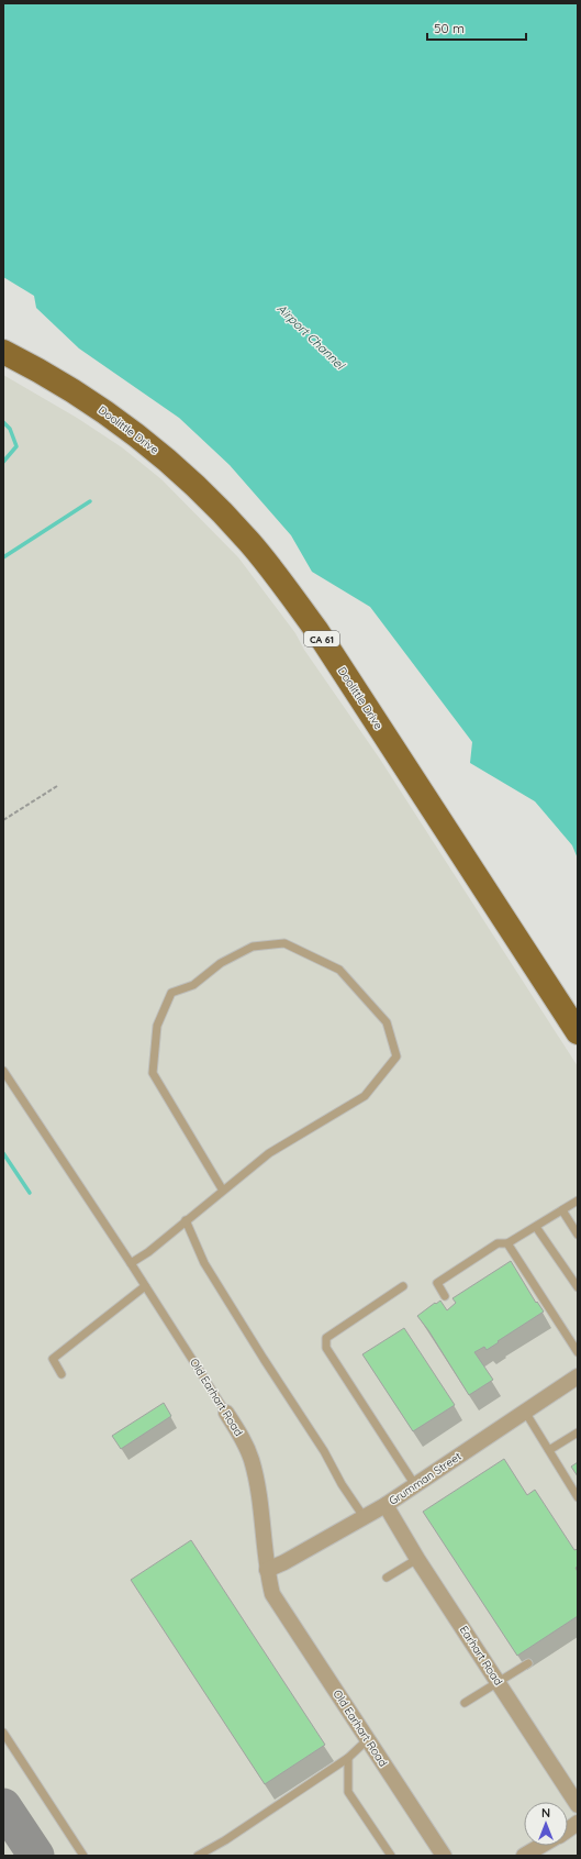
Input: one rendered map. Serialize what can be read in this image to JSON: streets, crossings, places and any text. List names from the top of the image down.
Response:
{
  "streets": {
    "main road": ["Doolittle Drive", "CA 61"],
    "street": ["Old Earhart Road", "Grumman Street", "Earhart Road"]
  },
  "crossings": [
    ["Old Earhart Road", "Grumman Street"],
    ["Grumman Street", "Earhart Road"]
  ],
  "water": ["Airport Channel"],
  "scale_bar": "50 m",
  "north": "top"
}
